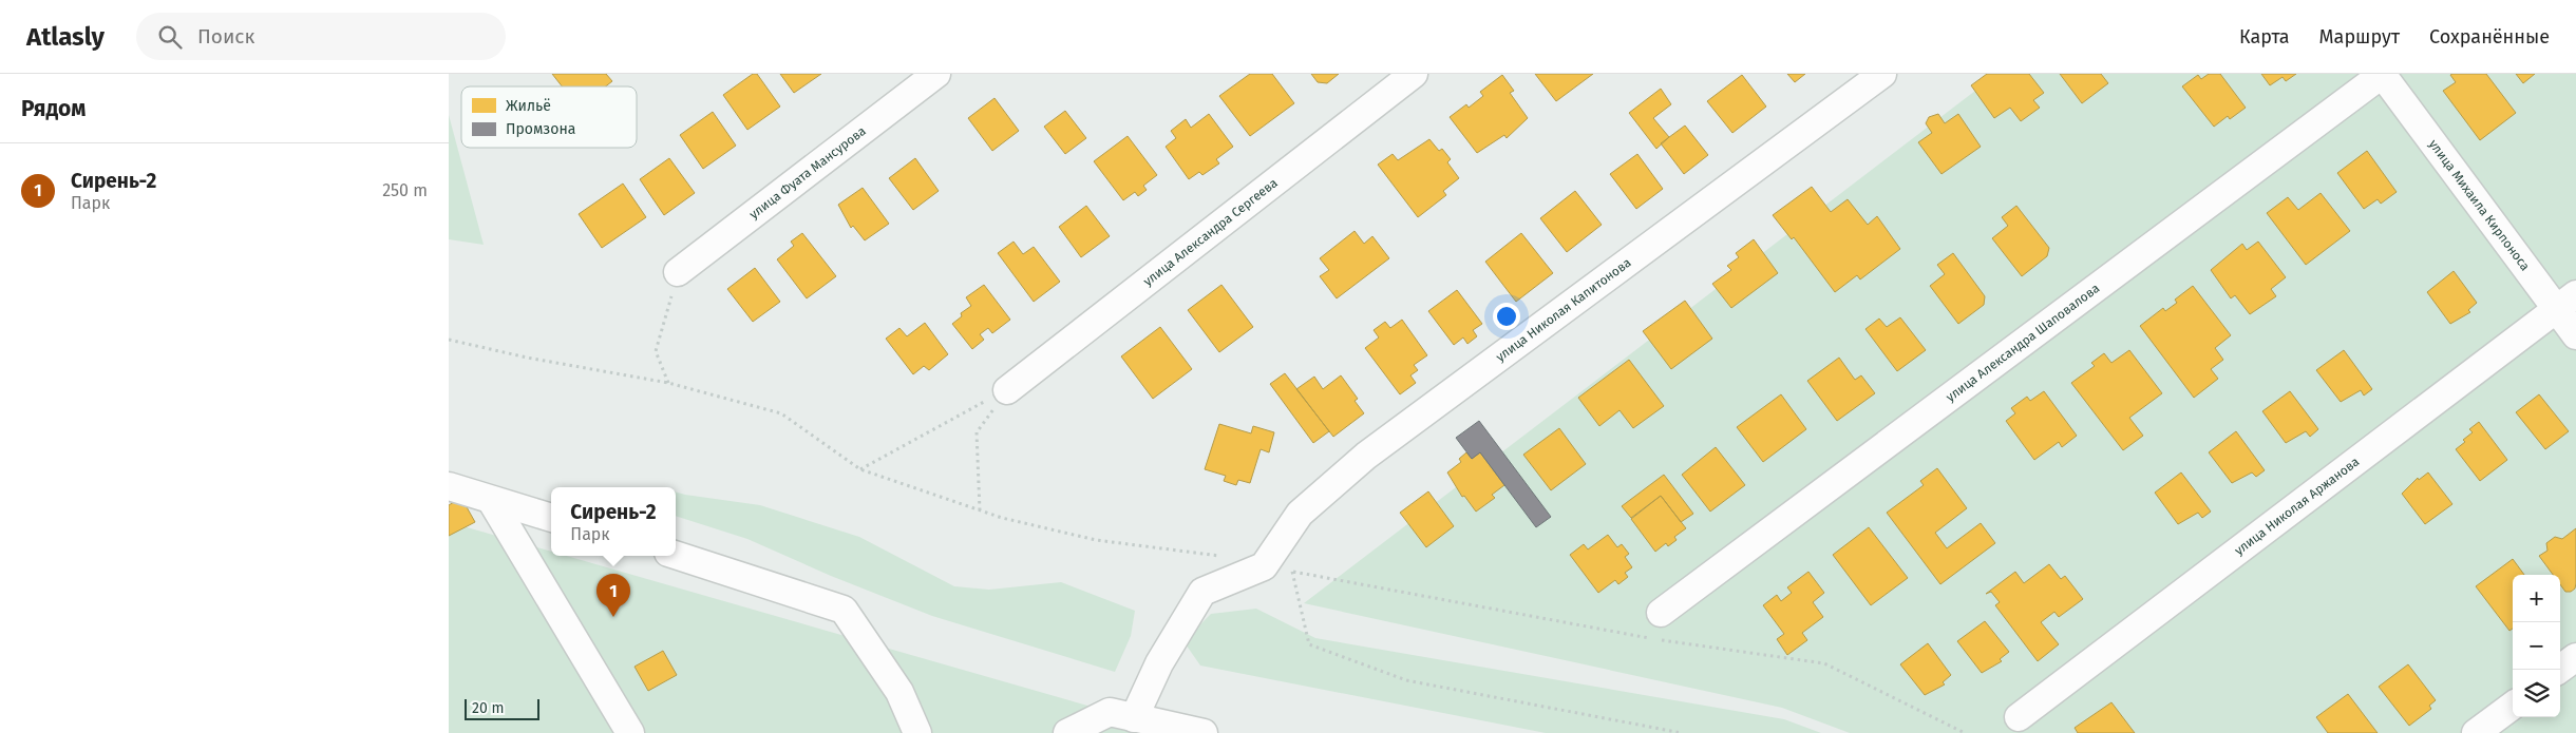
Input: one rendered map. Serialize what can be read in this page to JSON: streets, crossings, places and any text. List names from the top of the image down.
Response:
{
  "streets": {
    "street": [
      "улица Фуата Мансурова",
      "улица Михаила Кирпоноса",
      "улица Александра Сергеева",
      "улица Николая Капитонова",
      "улица Александра Шаповалова",
      "улица Николая Аржанова"
    ]
  },
  "crossings": [
    ["улица Михаила Кирпоноса", "улица Александра Шаповалова"],
    ["улица Михаила Кирпоноса", "улица Николая Аржанова"]
  ],
  "legend": ["Жильё", "Промзона"],
  "scale_bar": "20 m",
  "page": {
    "header": "Atlasly",
    "search": "Поиск",
    "nav": ["Карта", "Маршрут", "Сохранённые"],
    "heading": "Рядом",
    "list": [
      {
        "mark": "1",
        "name": "Сирень-2",
        "note": "Парк",
        "value": "250 m"
      }
    ],
    "popup": ["Сирень-2", "Парк"],
    "pins": "1",
    "map_buttons": ["+", "−"],
    "scale": "20 m"
  }
}
